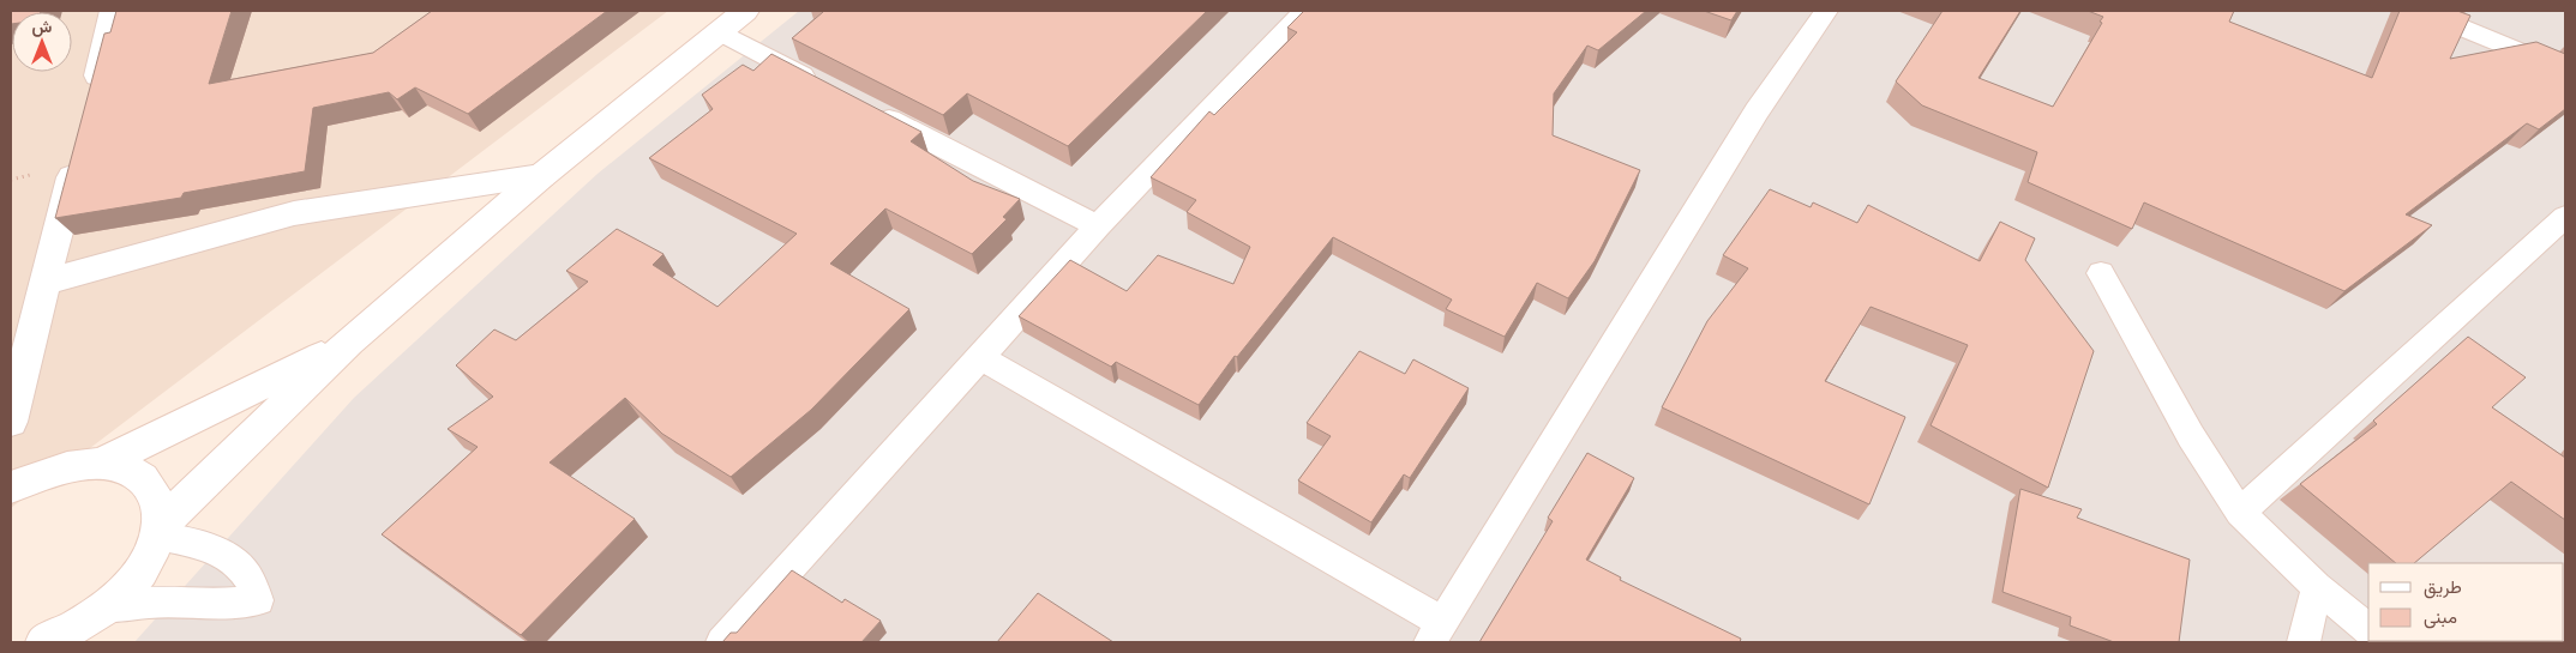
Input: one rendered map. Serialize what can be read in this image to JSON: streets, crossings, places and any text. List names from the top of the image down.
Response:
{
  "legend": ["طريق", "مبنى"],
  "north": "top"
}
